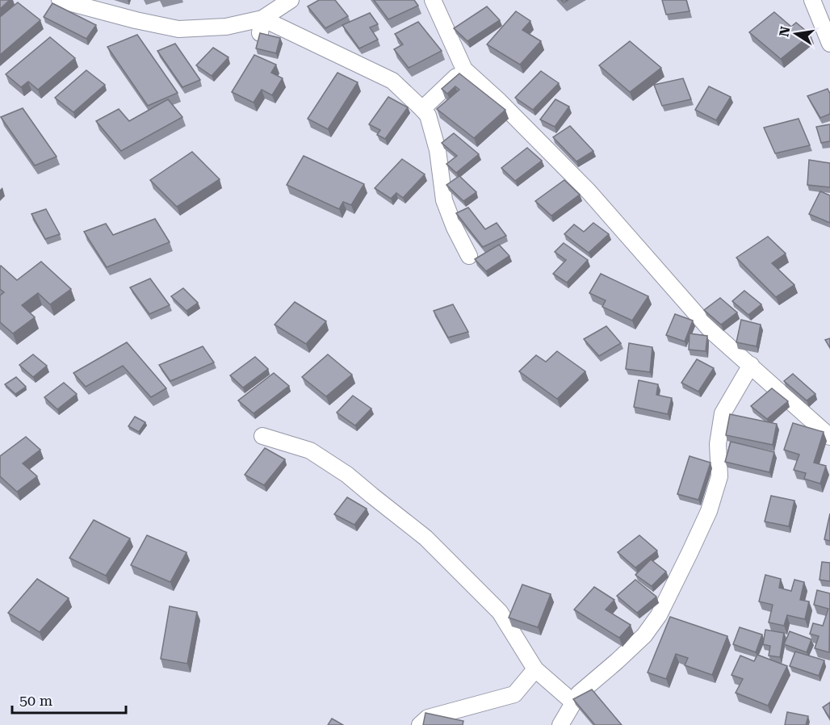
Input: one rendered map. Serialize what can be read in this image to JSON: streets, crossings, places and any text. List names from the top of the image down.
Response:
{
  "scale_bar": "50 m",
  "north": "left"
}
